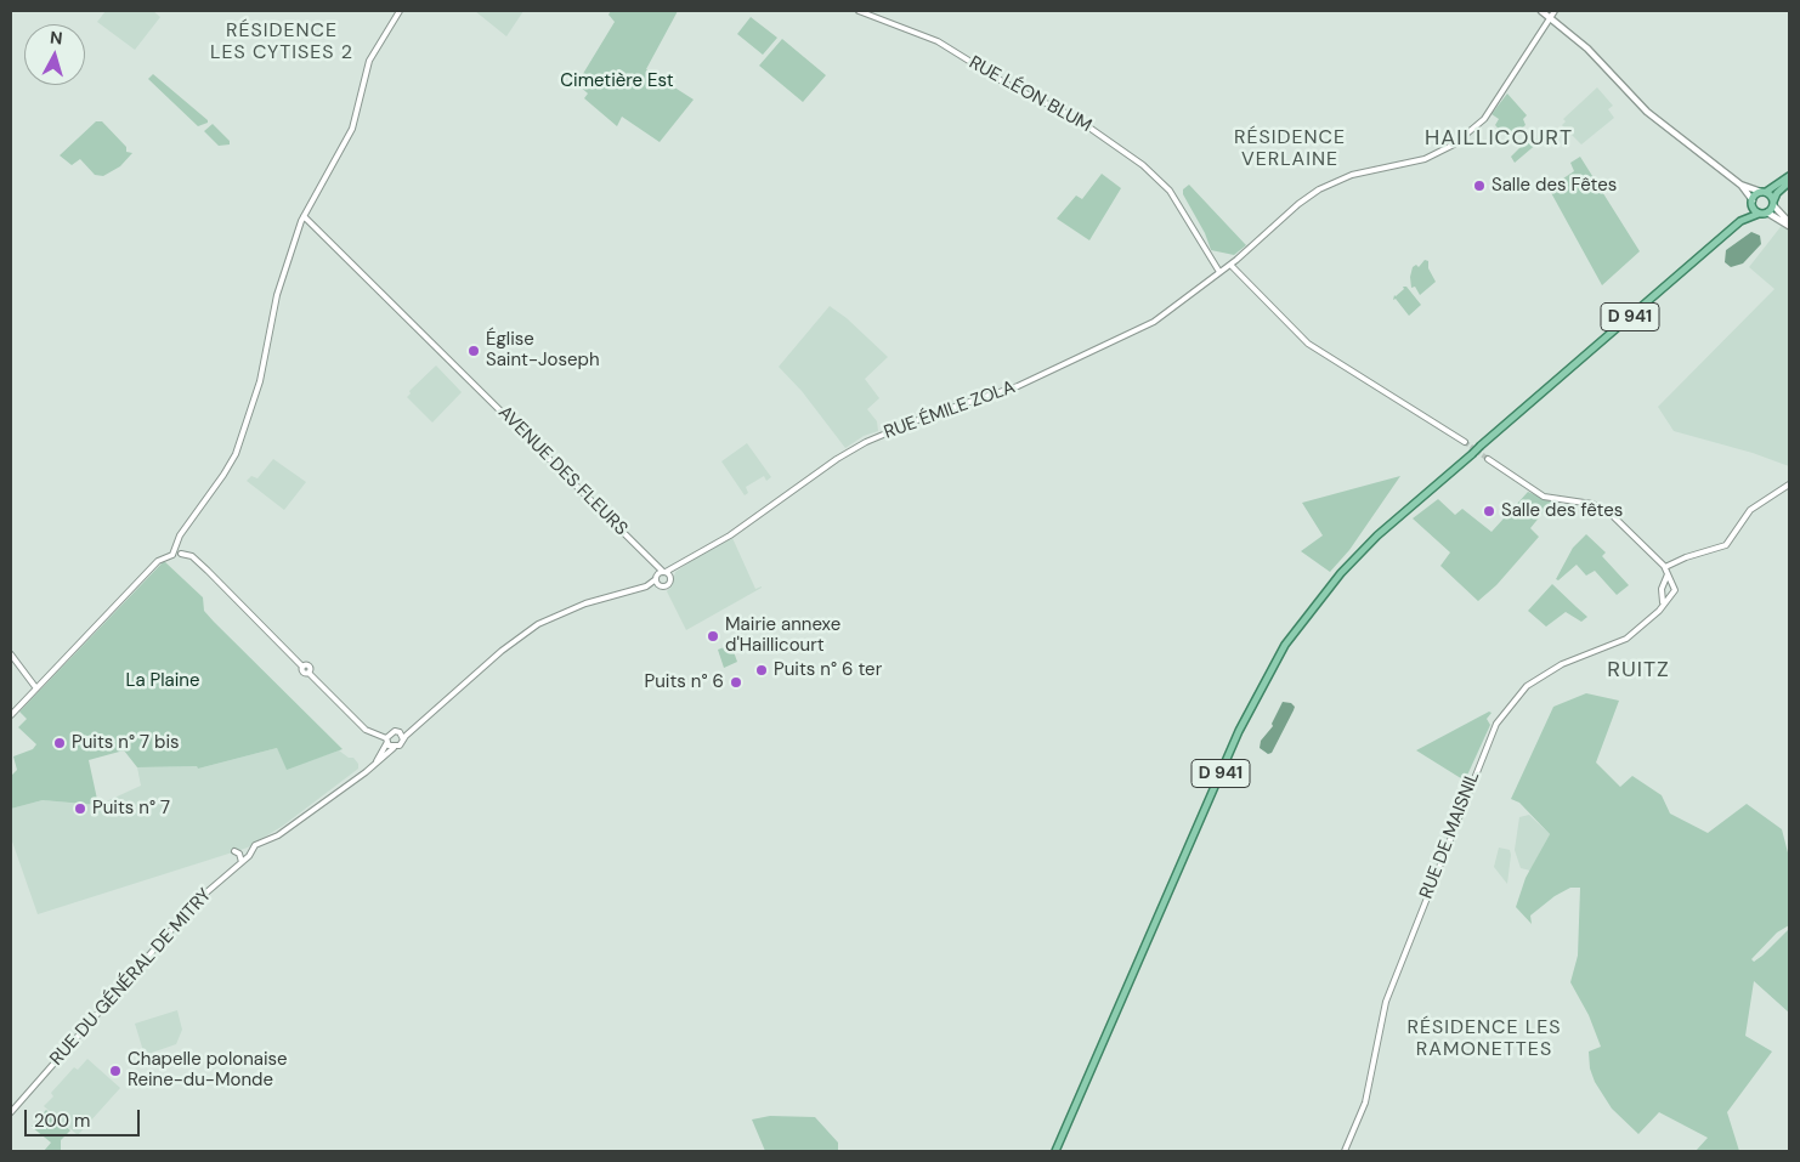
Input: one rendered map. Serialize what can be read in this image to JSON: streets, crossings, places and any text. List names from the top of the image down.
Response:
{
  "streets": {
    "main road": ["D 941"],
    "street": [
      "RUE LÉON BLUM",
      "RUE ÉMILE ZOLA",
      "AVENUE DES FLEURS",
      "RUE DE MAISNIL",
      "RUE DU GÉNÉRAL DE MITRY"
    ]
  },
  "crossings": [
    ["RUE LÉON BLUM", "RUE ÉMILE ZOLA"],
    ["RUE ÉMILE ZOLA", "AVENUE DES FLEURS"]
  ],
  "districts": [
    "RÉSIDENCE LES CYTISES 2",
    "RÉSIDENCE VERLAINE",
    "HAILLICOURT",
    "RUITZ",
    "RÉSIDENCE LES RAMONETTES"
  ],
  "parks": ["Cimetière Est", "La Plaine"],
  "places": [
    "Salle des Fêtes",
    "Église Saint-Joseph",
    "Salle des fêtes",
    "Mairie annexe d'Haillicourt",
    "Puits n° 6 ter",
    "Puits n° 6",
    "Puits n° 7 bis",
    "Puits n° 7",
    "Chapelle polonaise Reine-du-Monde"
  ],
  "scale_bar": "200 m",
  "north": "top"
}
